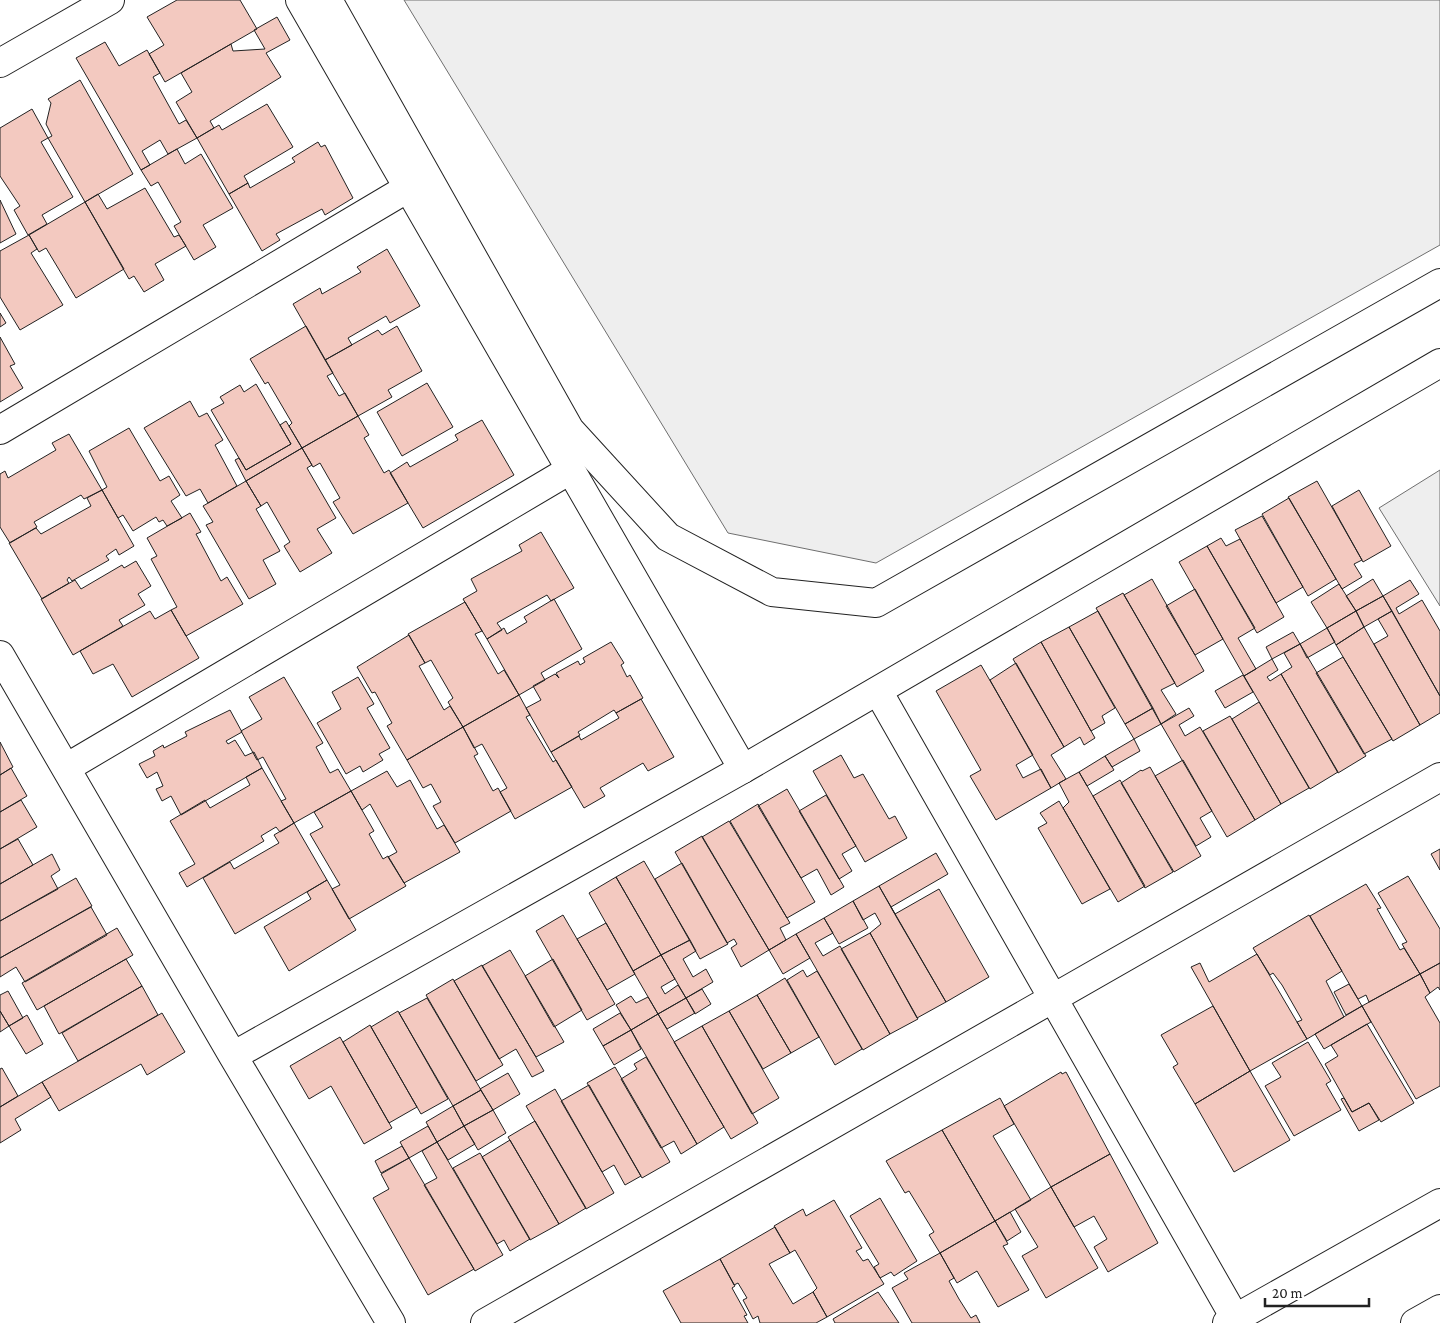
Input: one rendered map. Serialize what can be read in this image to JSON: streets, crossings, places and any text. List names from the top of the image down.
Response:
{
  "scale_bar": "20 m"
}
